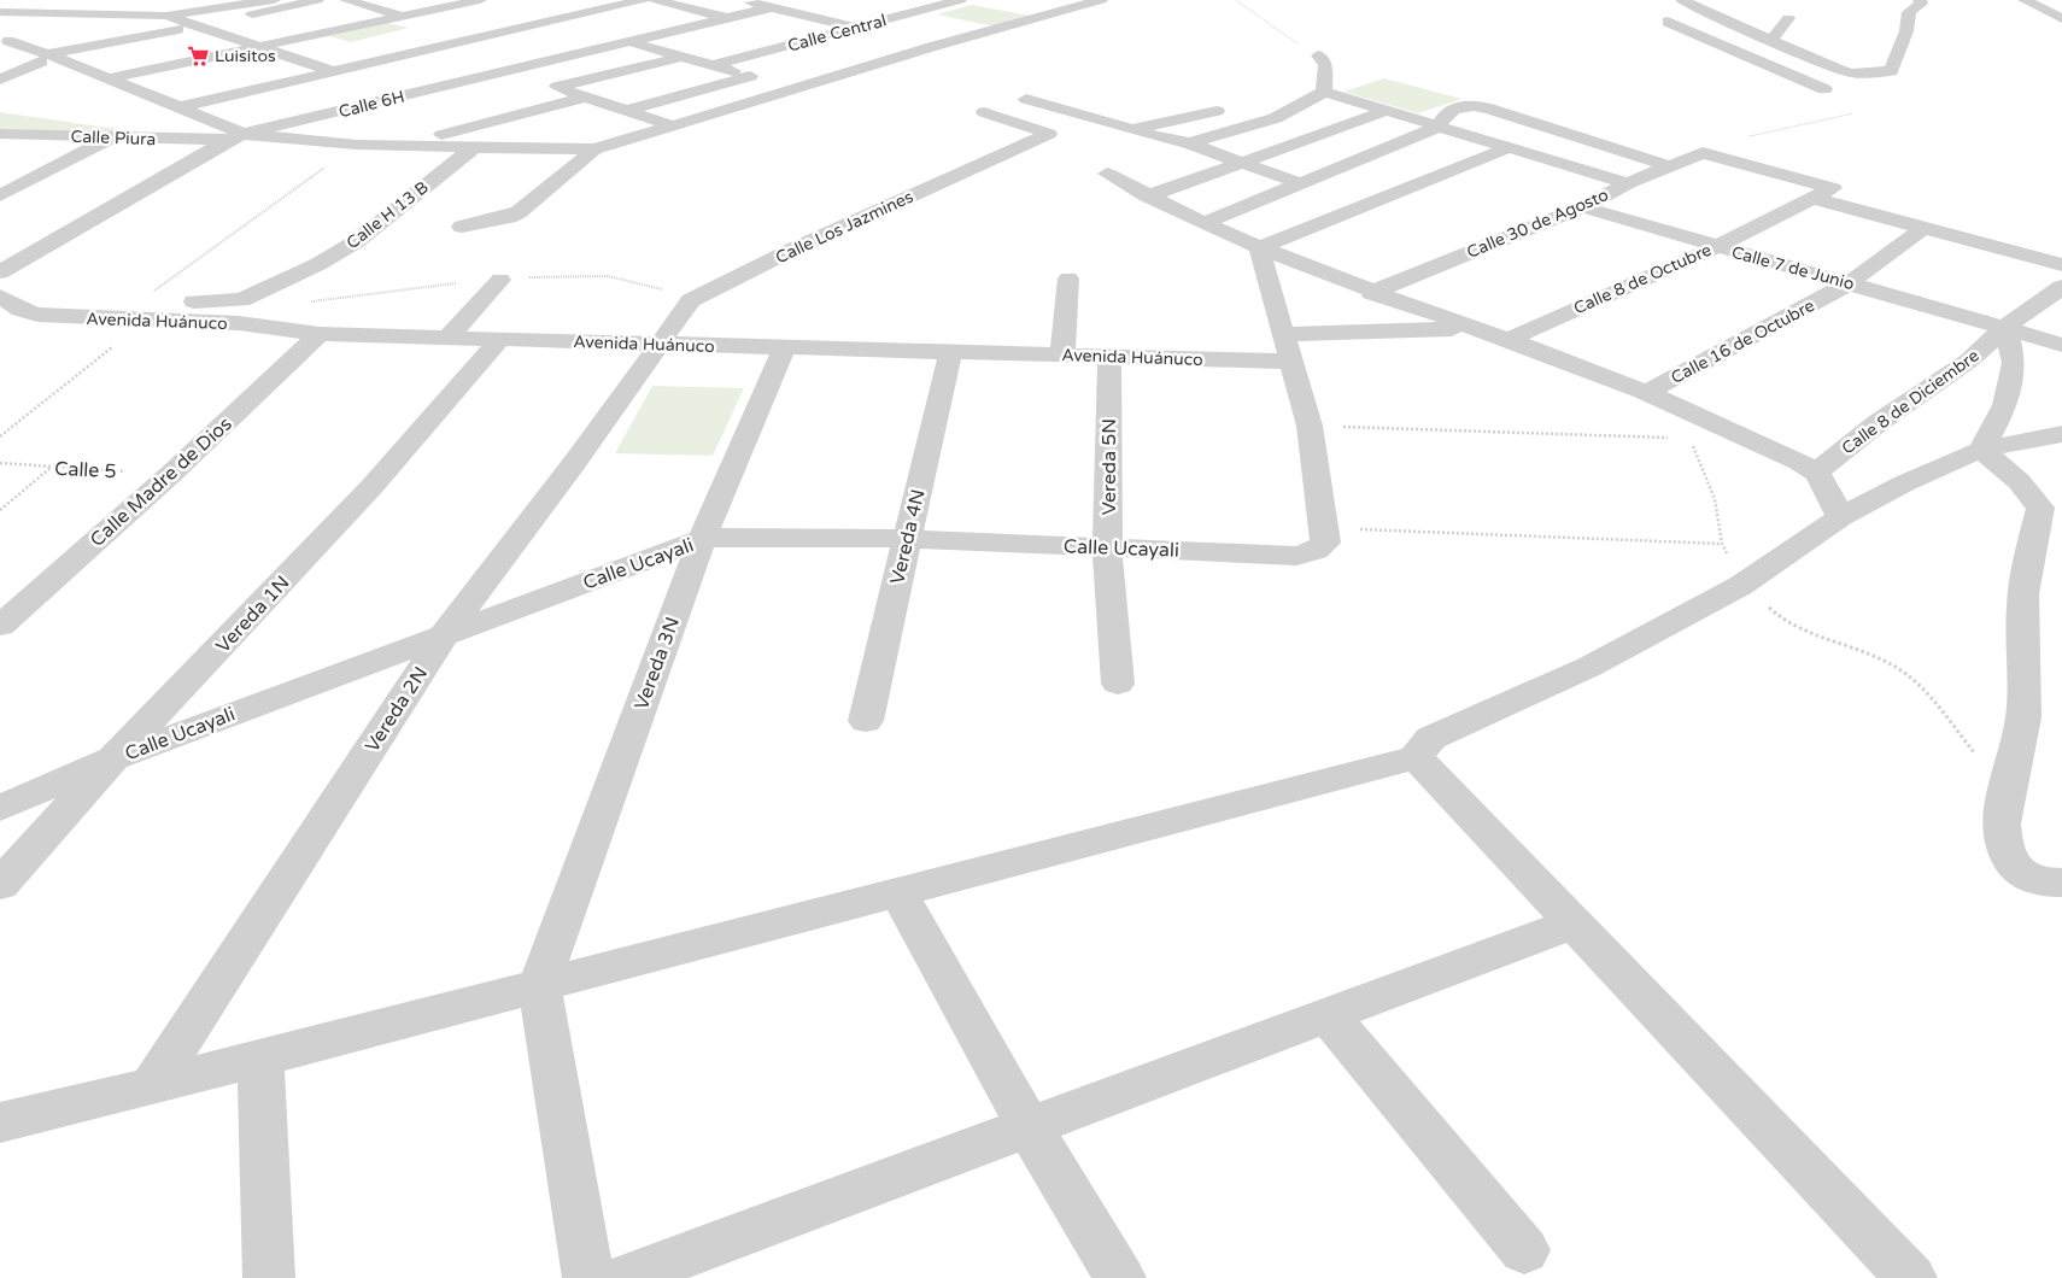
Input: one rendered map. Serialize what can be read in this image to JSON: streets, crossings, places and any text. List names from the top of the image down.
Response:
{
  "streets": {
    "street": [
      "Calle Central",
      "Calle 6H",
      "Calle Piura",
      "Calle H 13 B",
      "Calle 30 de Agosto",
      "Calle Los Jazmines",
      "Calle 7 de Junio",
      "Calle 8 de Octubre",
      "Avenida Huánuco",
      "Calle 16 de Octubre",
      "Calle 8 de Diciembre",
      "Vereda 5N",
      "Calle Madre de Dios",
      "Vereda 4N",
      "Calle Ucayali",
      "Vereda 1N",
      "Vereda 3N",
      "Vereda 2N"
    ],
    "path": ["Calle 5"]
  },
  "crossings": [
    ["Calle 6H", "Calle Piura"],
    ["Calle H 13 B", "Avenida Huánuco"],
    ["Calle 30 de Agosto", "Calle 7 de Junio"],
    ["Calle 30 de Agosto", "Calle 8 de Octubre"],
    ["Calle Los Jazmines", "Avenida Huánuco"],
    ["Calle Los Jazmines", "Vereda 2N"],
    ["Calle 7 de Junio", "Calle 8 de Octubre"],
    ["Calle 7 de Junio", "Calle 16 de Octubre"],
    ["Calle 7 de Junio", "Calle 8 de Diciembre"],
    ["Avenida Huánuco", "Vereda 5N"],
    ["Avenida Huánuco", "Calle Madre de Dios"],
    ["Avenida Huánuco", "Vereda 4N"],
    ["Avenida Huánuco", "Vereda 1N"],
    ["Avenida Huánuco", "Vereda 3N"],
    ["Avenida Huánuco", "Vereda 2N"],
    ["Vereda 5N", "Calle Ucayali"],
    ["Calle 5", "Calle Madre de Dios"],
    ["Vereda 4N", "Calle Ucayali"],
    ["Calle Ucayali", "Vereda 1N"],
    ["Calle Ucayali", "Vereda 3N"],
    ["Calle Ucayali", "Vereda 2N"]
  ],
  "places": {
    "supermarket": ["Luisitos"]
  }
}
